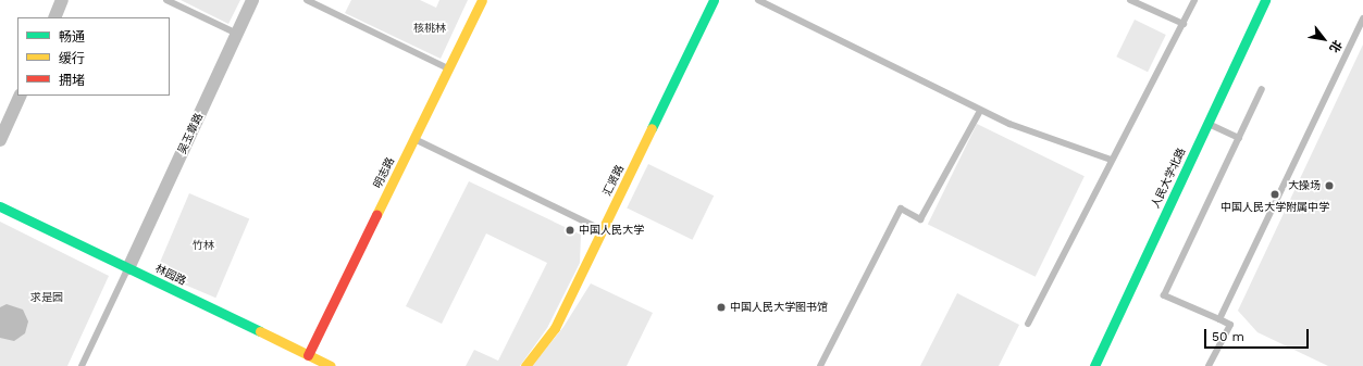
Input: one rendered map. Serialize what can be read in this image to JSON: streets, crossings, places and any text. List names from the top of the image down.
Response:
{
  "streets": {
    "street": [
      "吴玉章路",
      "明志路",
      "人民大学北路",
      "汇贤路",
      "林园路"
    ]
  },
  "crossings": [
    ["吴玉章路", "林园路"],
    ["明志路", "林园路"]
  ],
  "parks": ["核桃林", "竹林", "求是园"],
  "places": [
    "大操场",
    "中国人民大学附属中学",
    "中国人民大学",
    "中国人民大学图书馆"
  ],
  "legend": ["畅通", "缓行", "拥堵"],
  "scale_bar": "50 m",
  "north": "bottom right"
}
